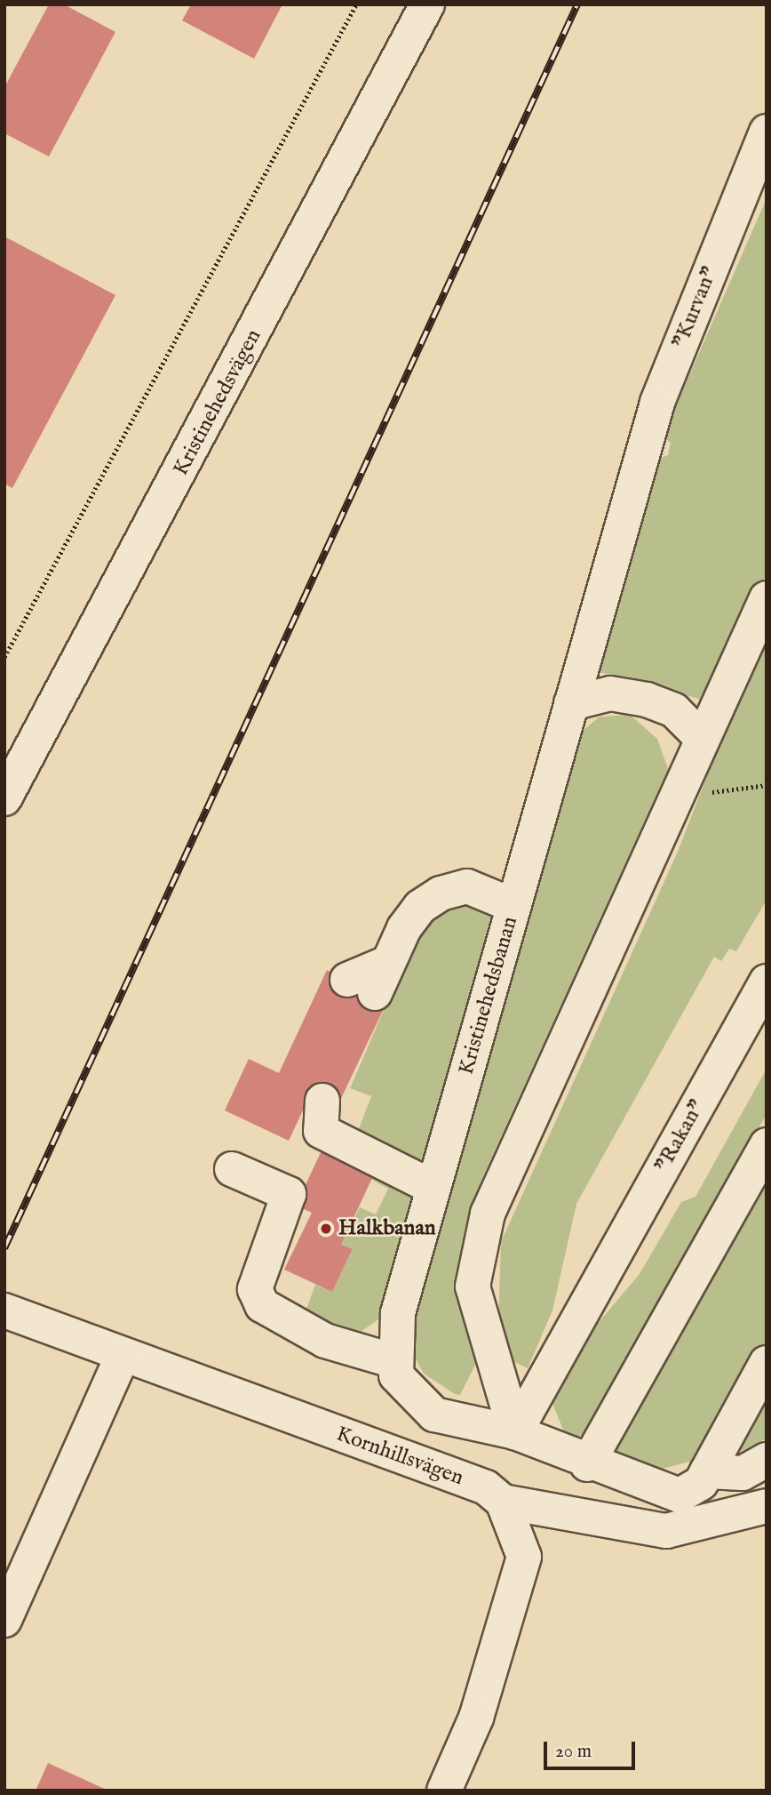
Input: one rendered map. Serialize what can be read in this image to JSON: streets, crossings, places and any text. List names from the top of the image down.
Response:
{
  "streets": {
    "street": [
      "\"Kurvan\"",
      "Kristinehedsvägen",
      "Kristinehedsbanan",
      "\"Rakan\"",
      "Kornhillsvägen"
    ]
  },
  "crossings": [
    ["\"Kurvan\"", "Kristinehedsbanan"]
  ],
  "places": ["Halkbanan"],
  "scale_bar": "20 m"
}
